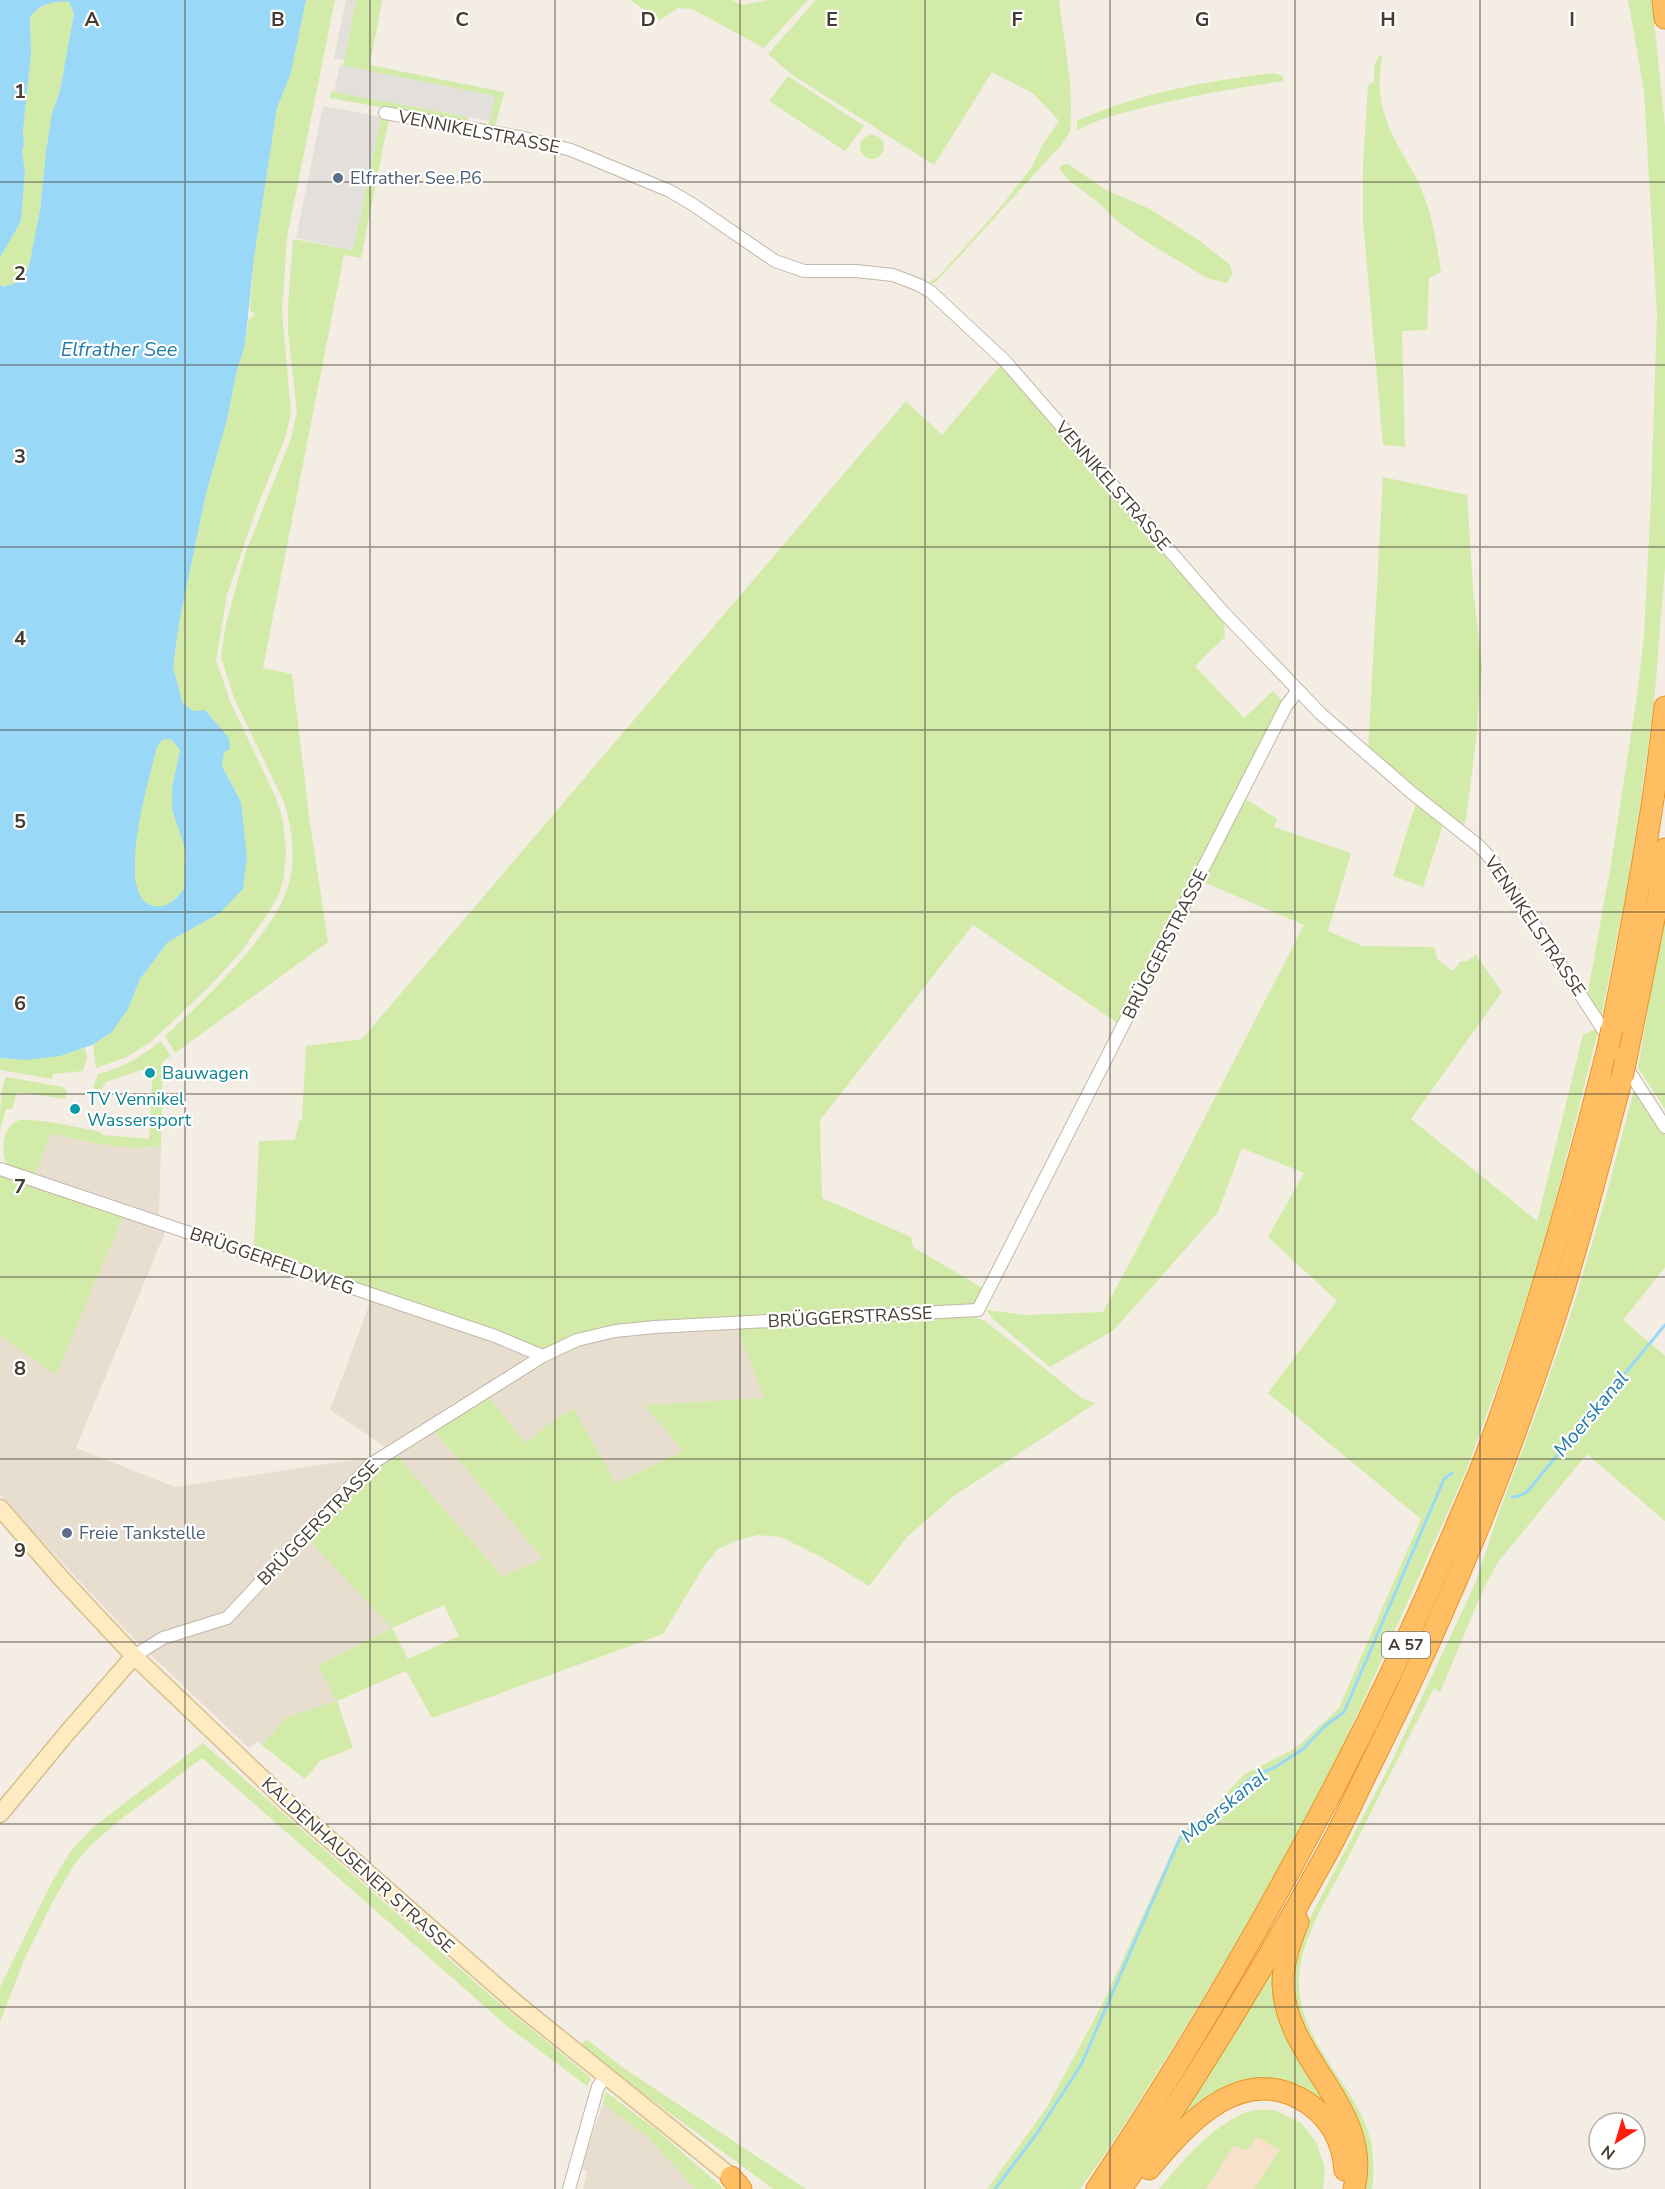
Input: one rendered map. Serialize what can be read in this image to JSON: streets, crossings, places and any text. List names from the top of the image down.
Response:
{
  "streets": {
    "highway": ["A 57"],
    "main road": ["KALDENHAUSENER STRASSE"],
    "street": ["VENNIKELSTRASSE", "BRÜGGERSTRASSE", "BRÜGGERFELDWEG"]
  },
  "crossings": [
    ["VENNIKELSTRASSE", "BRÜGGERSTRASSE"],
    ["BRÜGGERSTRASSE", "BRÜGGERFELDWEG"],
    ["BRÜGGERSTRASSE", "KALDENHAUSENER STRASSE"]
  ],
  "water": ["Elfrather See", "Moerskanal"],
  "places": [
    "Elfrather See P6",
    "Bauwagen",
    "TV Vennikel Wassersport",
    "Freie Tankstelle"
  ],
  "north": "bottom left",
  "grid": {
    "columns": [
      "A",
      "B",
      "C",
      "D",
      "E",
      "F",
      "G",
      "H",
      "I"
    ],
    "rows": [
      "1",
      "2",
      "3",
      "4",
      "5",
      "6",
      "7",
      "8",
      "9"
    ]
  }
}
